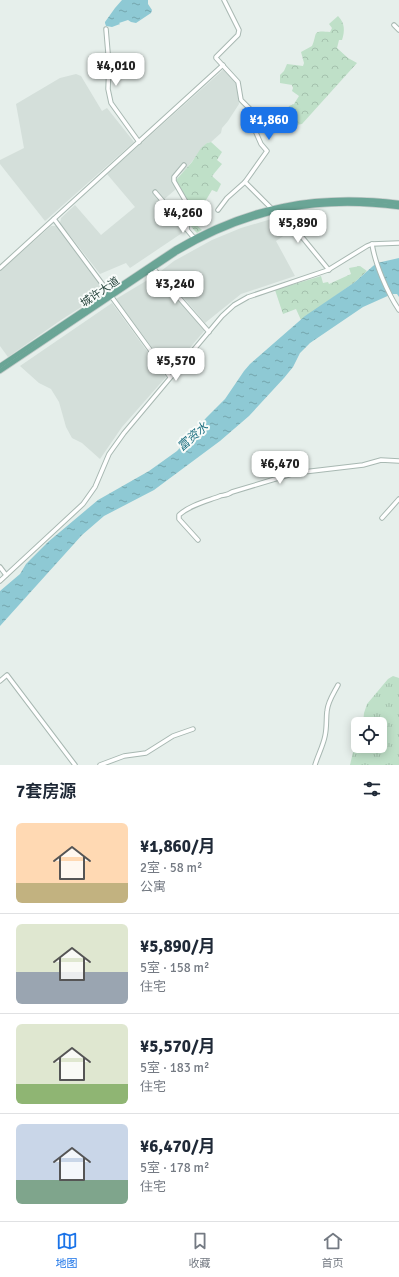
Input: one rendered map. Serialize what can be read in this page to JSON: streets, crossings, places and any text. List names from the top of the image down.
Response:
{
  "streets": {
    "main road": ["城许大道"]
  },
  "water": ["富资水"],
  "page": {
    "price": [
      "¥4,010",
      "¥1,860",
      "¥4,260",
      "¥5,890",
      "¥3,240",
      "¥5,570",
      "¥6,470"
    ],
    "heading": "7套房源",
    "list": [
      {
        "name": "¥1,860/月",
        "note": "2室 · 58 m² · 公寓"
      },
      {
        "name": "¥5,890/月",
        "note": "5室 · 158 m² · 住宅"
      },
      {
        "name": "¥5,570/月",
        "note": "5室 · 183 m² · 住宅"
      },
      {
        "name": "¥6,470/月",
        "note": "5室 · 178 m² · 住宅"
      }
    ],
    "tabs": ["地图", "收藏", "首页"]
  }
}
